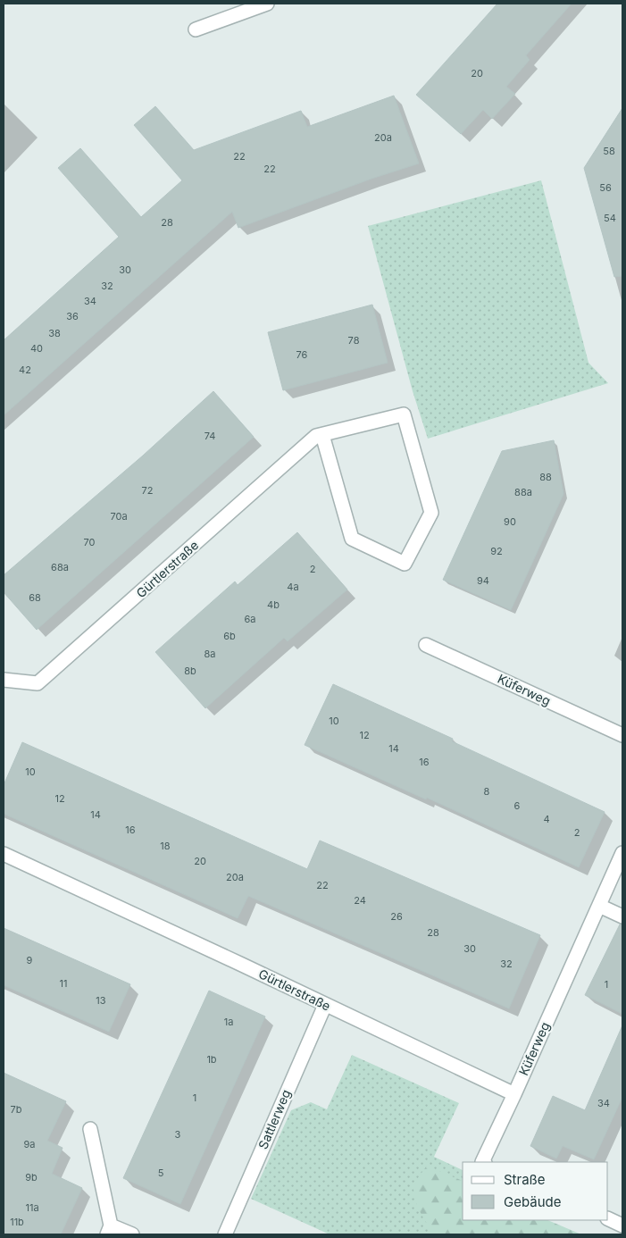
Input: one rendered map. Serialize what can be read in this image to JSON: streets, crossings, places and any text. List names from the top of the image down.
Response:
{
  "streets": {
    "street": ["Gürtlerstraße", "Küferweg", "Sattlerweg"]
  },
  "crossings": [
    ["Gürtlerstraße", "Küferweg"],
    ["Gürtlerstraße", "Sattlerweg"]
  ],
  "house_numbers": [
    "20",
    "20a",
    "58",
    "22",
    "22",
    "56",
    "54",
    "28",
    "30",
    "32",
    "34",
    "36",
    "38",
    "78",
    "40",
    "76",
    "42",
    "74",
    "88",
    "72",
    "88a",
    "70a",
    "90",
    "70",
    "92",
    "68a",
    "2",
    "94",
    "4a",
    "68",
    "4b",
    "6a",
    "6b",
    "8a",
    "8b",
    "10",
    "12",
    "14",
    "16",
    "10",
    "8",
    "12",
    "6",
    "14",
    "4",
    "16",
    "2",
    "18",
    "20",
    "20a",
    "22",
    "24",
    "26",
    "28",
    "30",
    "9",
    "32",
    "11",
    "1",
    "13",
    "1a",
    "1b",
    "1",
    "34",
    "7b",
    "3",
    "9a",
    "5",
    "9b",
    "11a",
    "11b"
  ],
  "legend": ["Straße", "Gebäude"]
}
